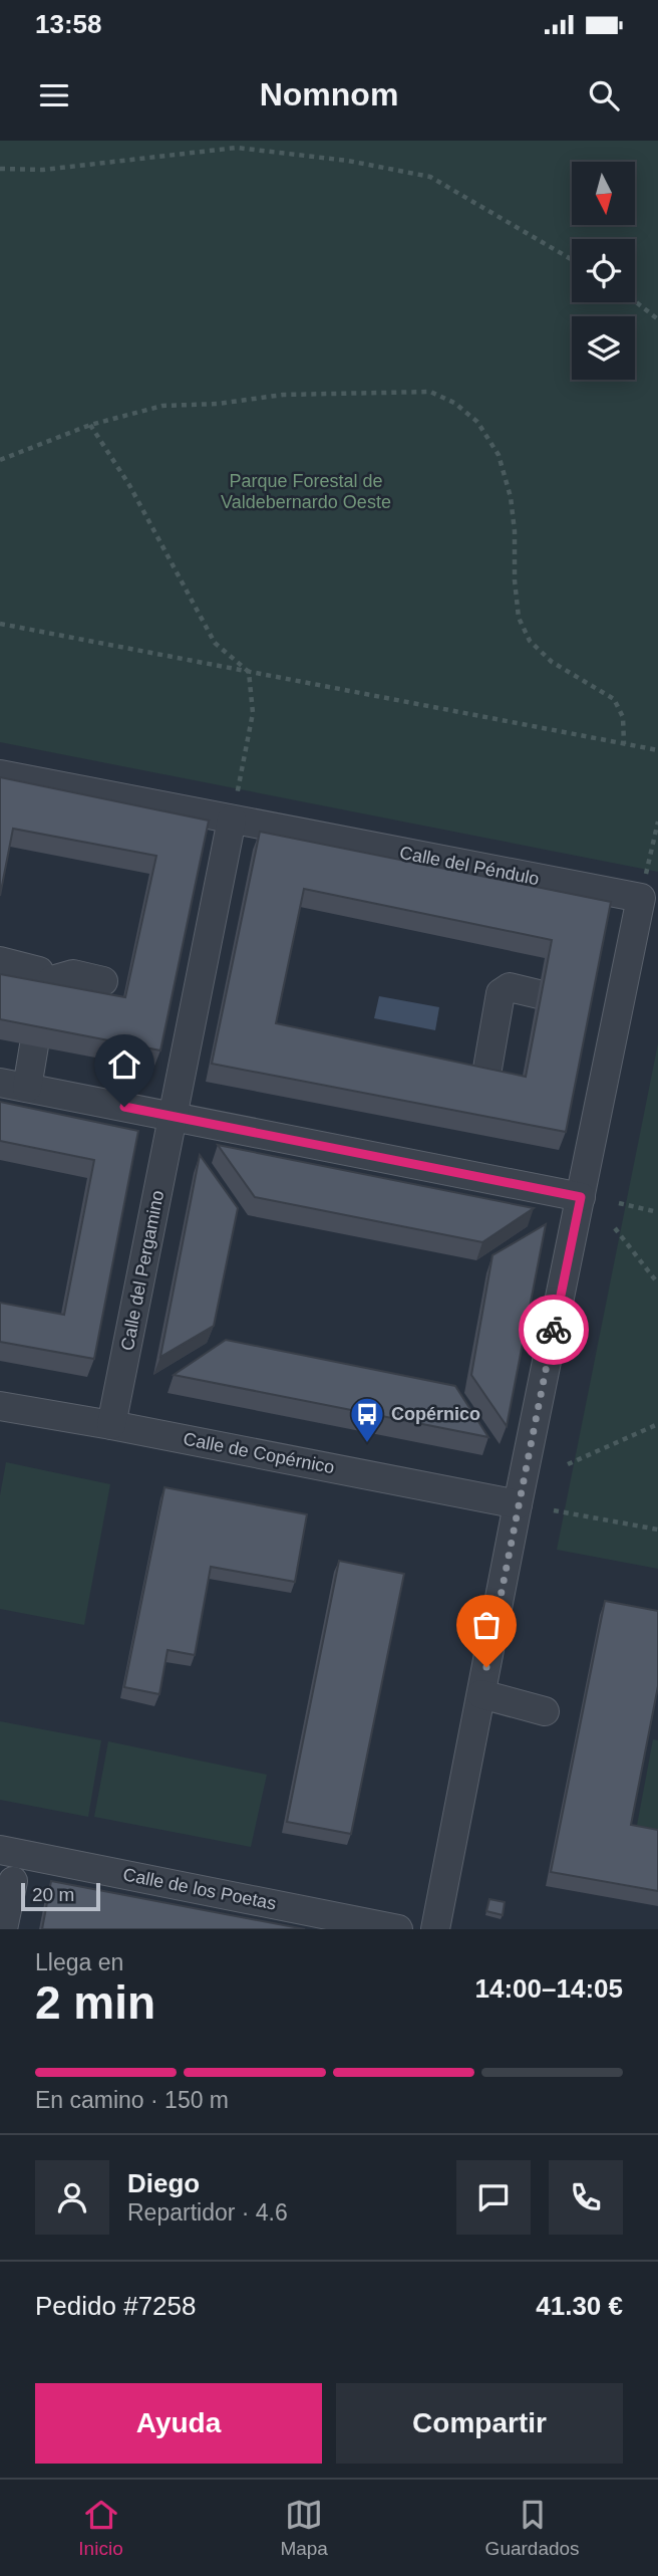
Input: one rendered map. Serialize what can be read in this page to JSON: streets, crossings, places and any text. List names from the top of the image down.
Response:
{
  "streets": {
    "street": [
      "Calle del Péndulo",
      "Calle del Pergamino",
      "Calle de Copérnico",
      "Calle de los Poetas"
    ]
  },
  "crossings": [
    ["Calle del Péndulo", "Calle del Pergamino"],
    ["Calle del Pergamino", "Calle de Copérnico"]
  ],
  "parks": ["Parque Forestal de Valdebernardo Oeste"],
  "places": {
    "bus stop": ["Copérnico"]
  },
  "scale_bar": "20 m",
  "north": "bottom",
  "page": {
    "status": "13:58",
    "header": "Nomnom",
    "scale": "20 m",
    "heading": ["2 min", "Llega en", "14:00–14:05"],
    "panel": [
      "Diego",
      "Repartidor · 4.6",
      "Pedido #7258",
      "41.30 €"
    ],
    "bar": "En camino · 150 m",
    "buttons": ["Ayuda", "Compartir"],
    "tabs": ["Inicio", "Mapa", "Guardados"]
  }
}
